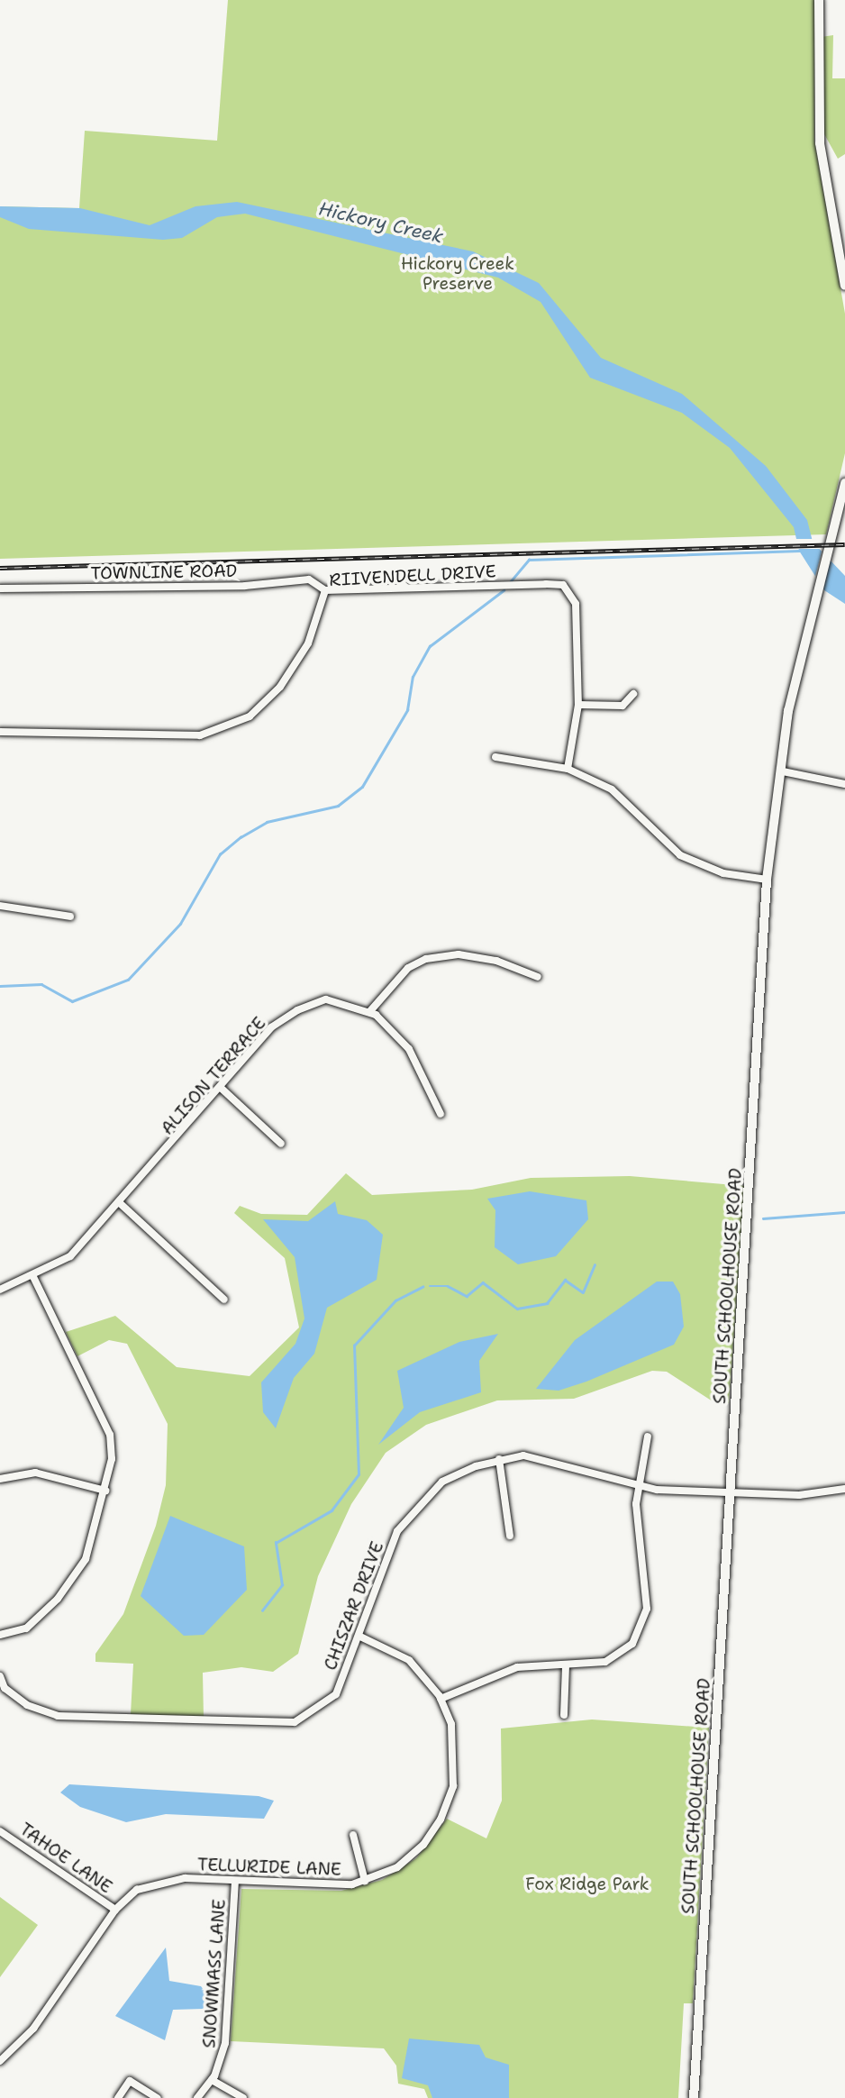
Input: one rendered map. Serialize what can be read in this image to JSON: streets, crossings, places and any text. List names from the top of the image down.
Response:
{
  "streets": {
    "street": [
      "TOWNLINE ROAD",
      "RIIVENDELL DRIVE",
      "ALISON TERRACE",
      "SOUTH SCHOOLHOUSE ROAD",
      "CHISZAR DRIVE",
      "TAHOE LANE",
      "TELLURIDE LANE",
      "SNOWMASS LANE"
    ]
  },
  "crossings": [
    ["TOWNLINE ROAD", "RIIVENDELL DRIVE"],
    ["SOUTH SCHOOLHOUSE ROAD", "CHISZAR DRIVE"],
    ["CHISZAR DRIVE", "TELLURIDE LANE"],
    ["TAHOE LANE", "TELLURIDE LANE"],
    ["TELLURIDE LANE", "SNOWMASS LANE"]
  ],
  "water": ["Hickory Creek"],
  "parks": ["Hickory Creek Preserve", "Fox Ridge Park"]
}
